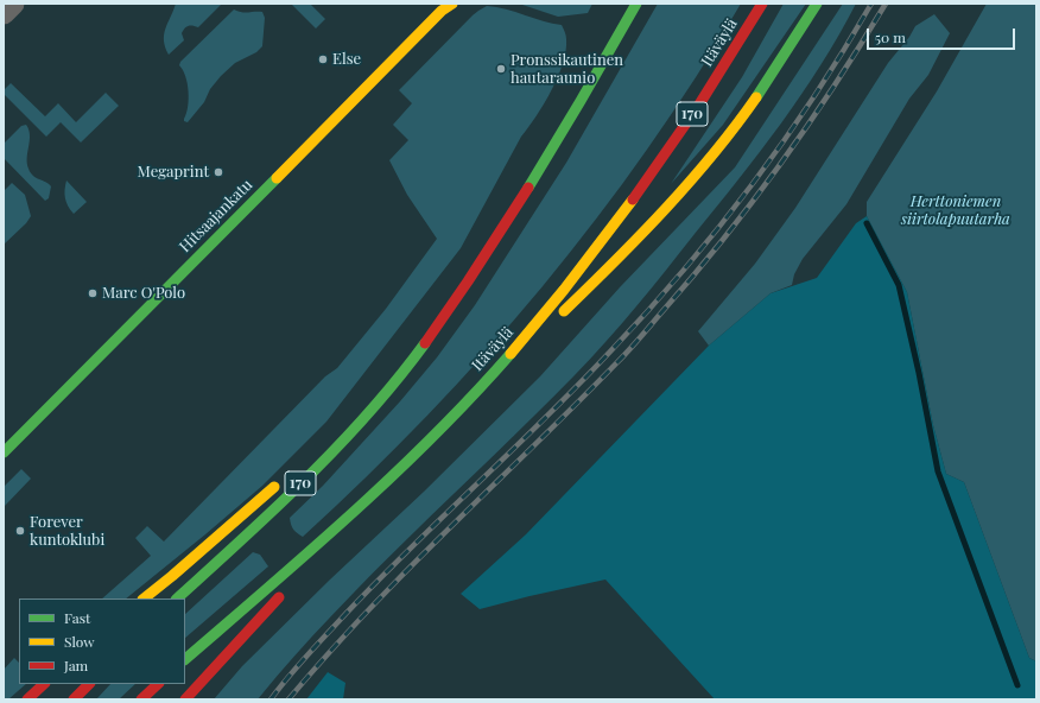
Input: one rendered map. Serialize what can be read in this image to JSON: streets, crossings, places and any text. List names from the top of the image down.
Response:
{
  "streets": {
    "main road": ["Itäväylä", "170", "Hitsaajankatu"]
  },
  "parks": ["Herttoniemen siirtolapuutarha"],
  "places": [
    "Else",
    "Pronssikautinen hautaraunio",
    "Megaprint",
    "Marc O'Polo",
    "Forever kuntoklubi"
  ],
  "legend": ["Fast", "Slow", "Jam"],
  "scale_bar": "50 m"
}
